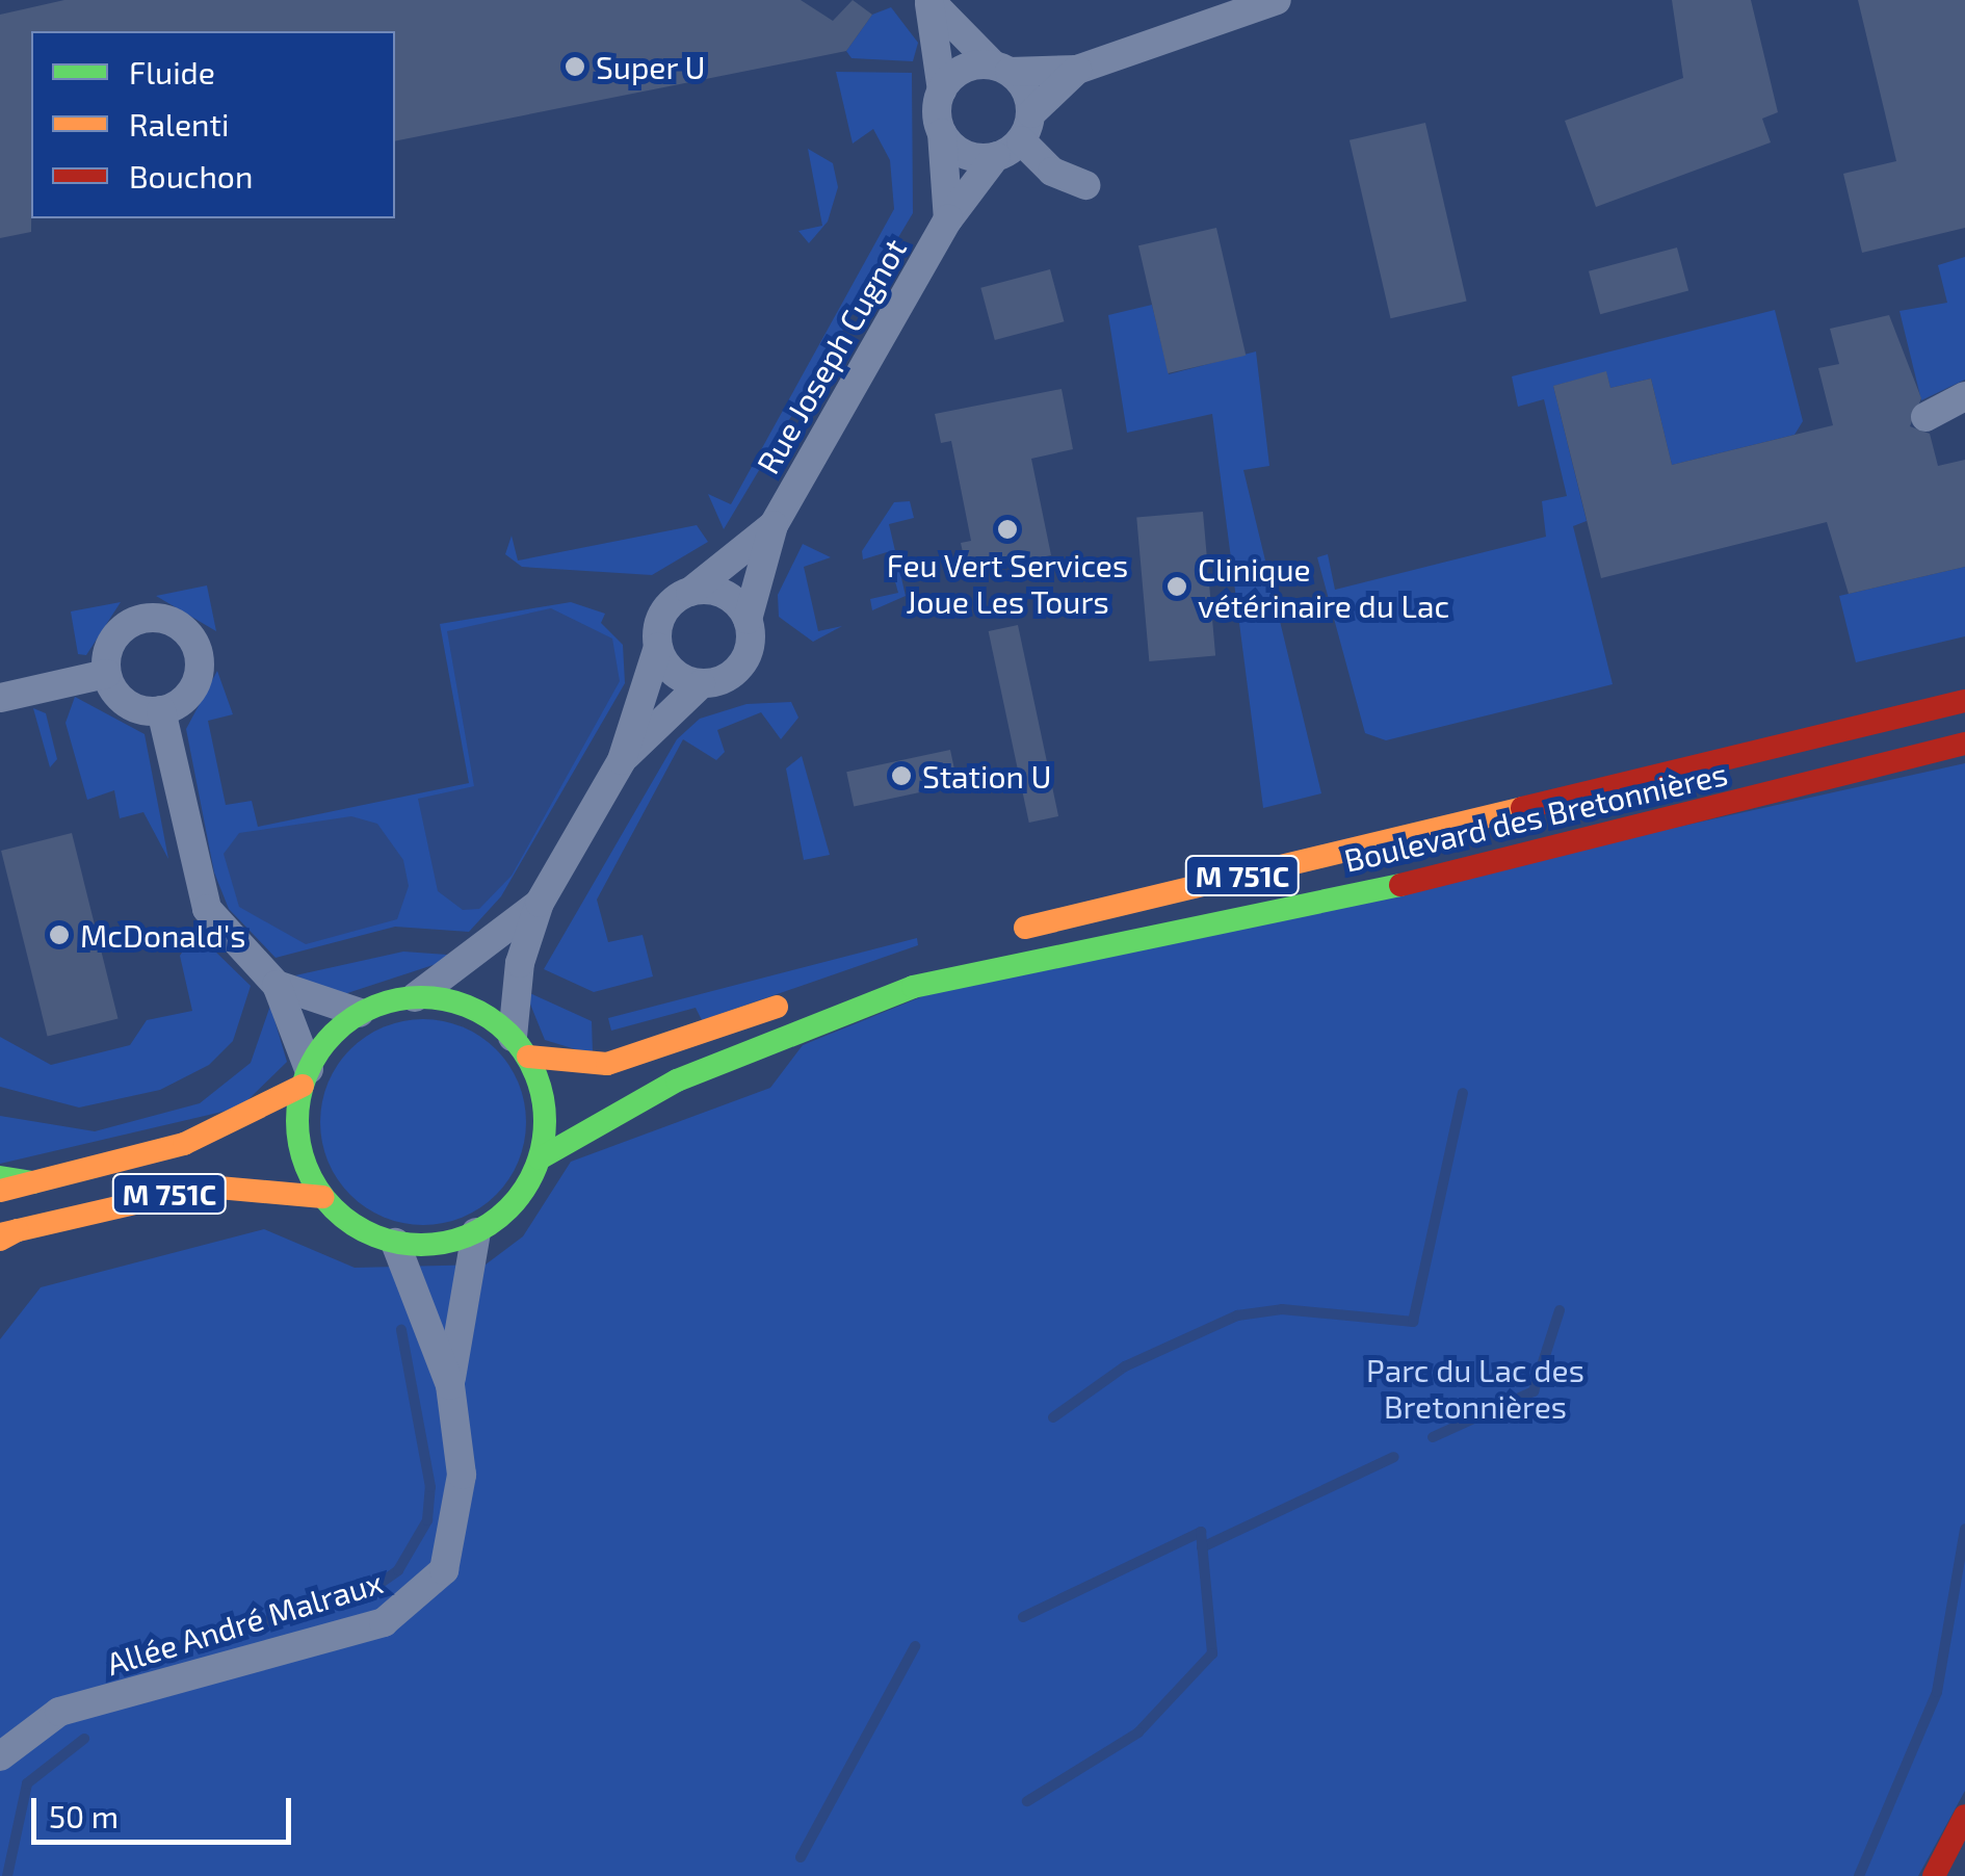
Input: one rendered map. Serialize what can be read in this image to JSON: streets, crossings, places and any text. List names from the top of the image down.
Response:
{
  "streets": {
    "main road": ["Boulevard des Bretonnières", "M 751C"],
    "street": ["Rue Joseph Cugnot", "Allée André Malraux"]
  },
  "crossings": [
    ["Boulevard des Bretonnières", "M 751C"],
    ["Boulevard des Bretonnières", "Allée André Malraux"],
    ["M 751C", "Allée André Malraux"]
  ],
  "parks": ["Parc du Lac des Bretonnières"],
  "places": [
    "Super U",
    "Feu Vert Services Joue Les Tours",
    "Clinique vétérinaire du Lac",
    "Station U",
    "McDonald's"
  ],
  "legend": ["Fluide", "Ralenti", "Bouchon"],
  "scale_bar": "50 m"
}
